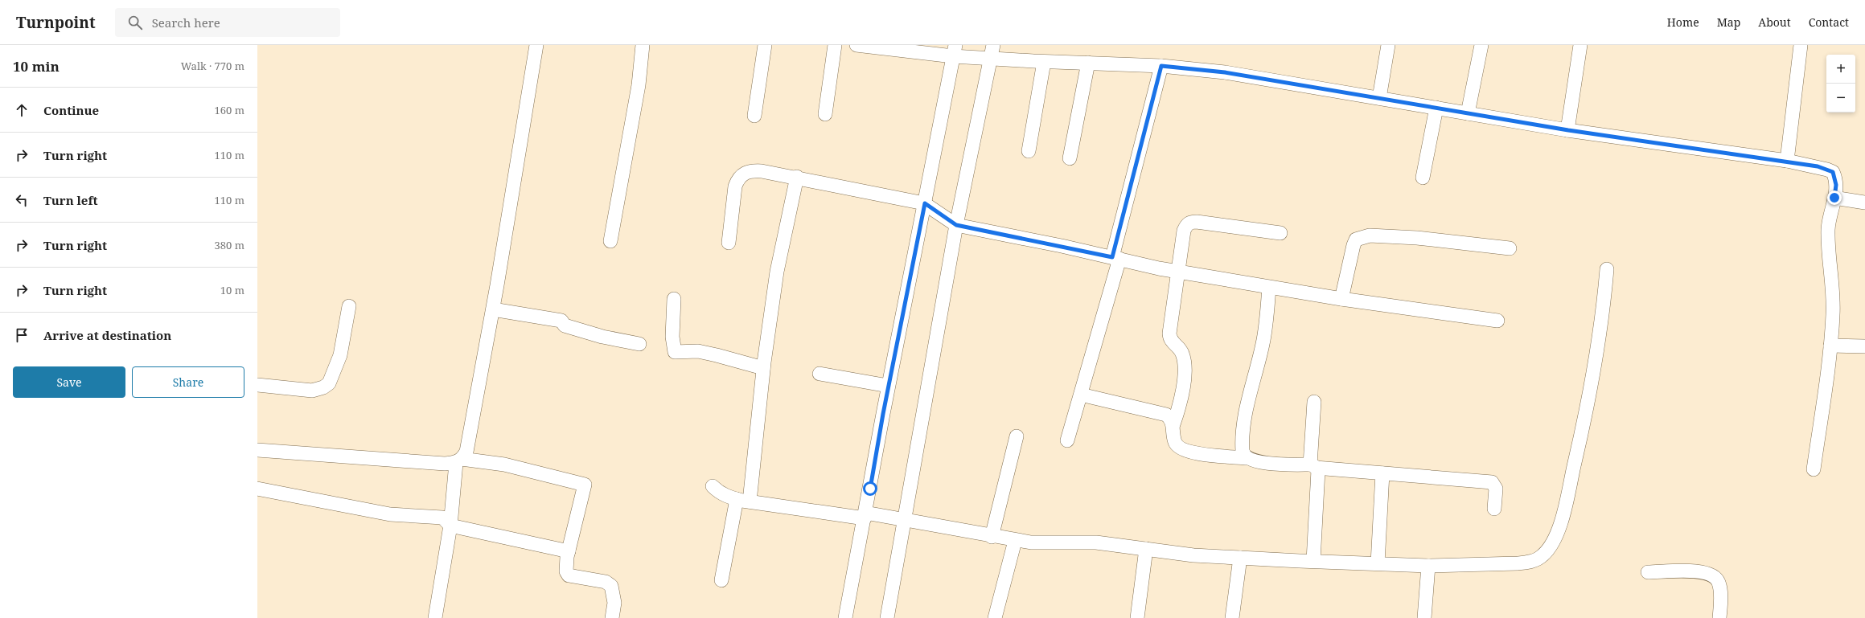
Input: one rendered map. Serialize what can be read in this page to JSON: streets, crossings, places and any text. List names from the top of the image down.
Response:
{
  "page": {
    "header": "Turnpoint",
    "search": "Search here",
    "nav": [
      "Home",
      "Map",
      "About",
      "Contact"
    ],
    "heading": ["10 min", "Walk · 770 m"],
    "map_buttons": ["+", "−"],
    "list": [
      ["Continue", "160 m"],
      ["Turn right", "110 m"],
      ["Turn left", "110 m"],
      ["Turn right", "380 m"],
      ["Turn right", "10 m"],
      "Arrive at destination"
    ],
    "buttons": ["Save", "Share"]
  }
}
